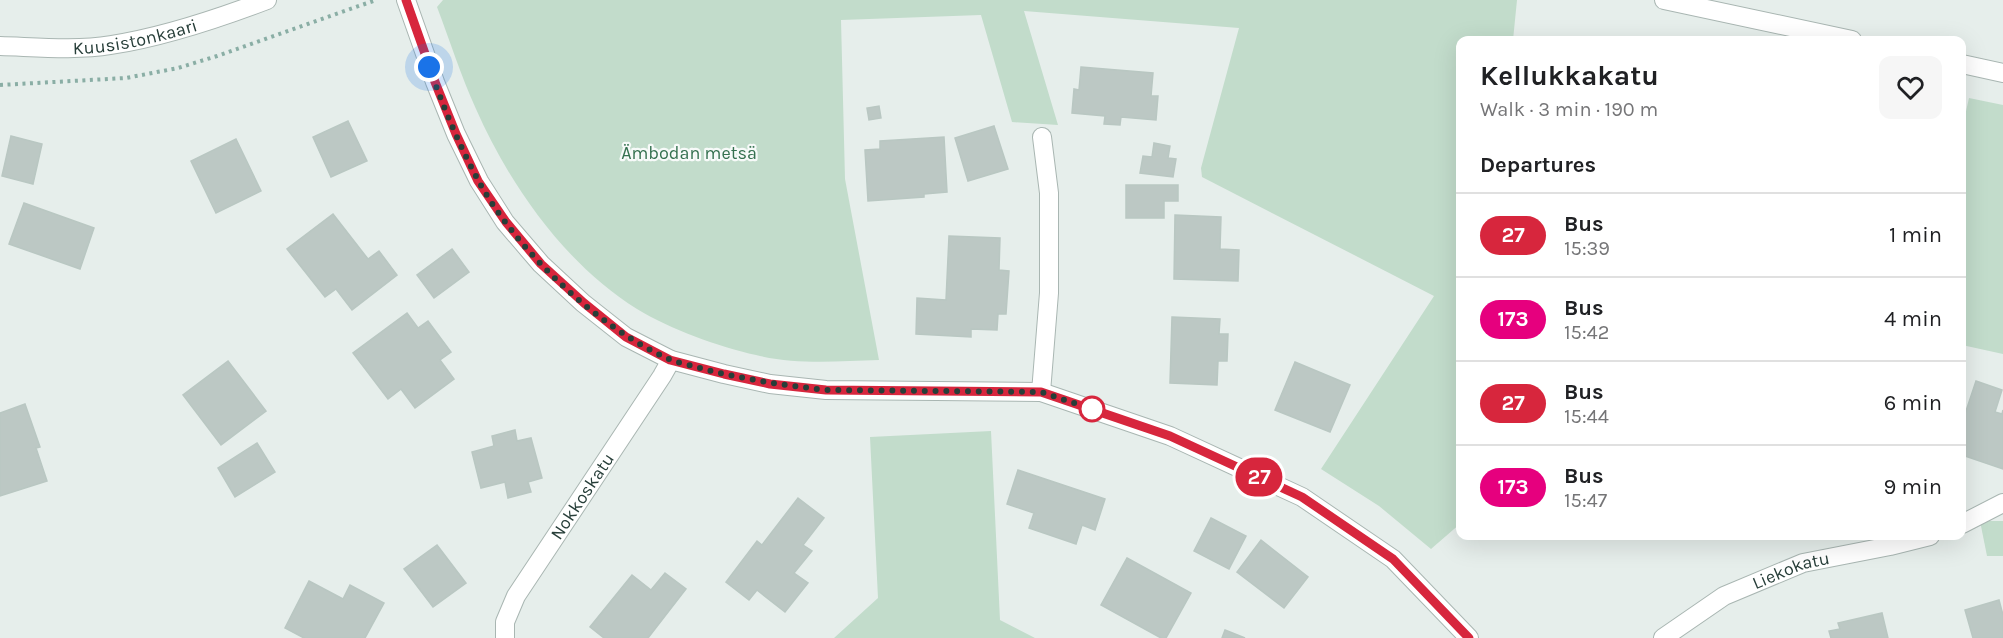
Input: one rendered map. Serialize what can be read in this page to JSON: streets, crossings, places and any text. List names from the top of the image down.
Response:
{
  "streets": {
    "street": ["Kuusistonkaari", "Nokkoskatu", "Liekokatu"]
  },
  "parks": ["Ämbodan metsä"],
  "lines": ["bus line 27"],
  "page": {
    "on_map": "27",
    "heading": [
      ["Kellukkakatu", "Walk · 3 min · 190 m"],
      "Departures"
    ],
    "list": [
      {
        "mark": "27",
        "name": "Bus",
        "note": "15:39",
        "value": "1 min"
      },
      {
        "mark": "173",
        "name": "Bus",
        "note": "15:42",
        "value": "4 min"
      },
      {
        "mark": "27",
        "name": "Bus",
        "note": "15:44",
        "value": "6 min"
      },
      {
        "mark": "173",
        "name": "Bus",
        "note": "15:47",
        "value": "9 min"
      }
    ]
  }
}
